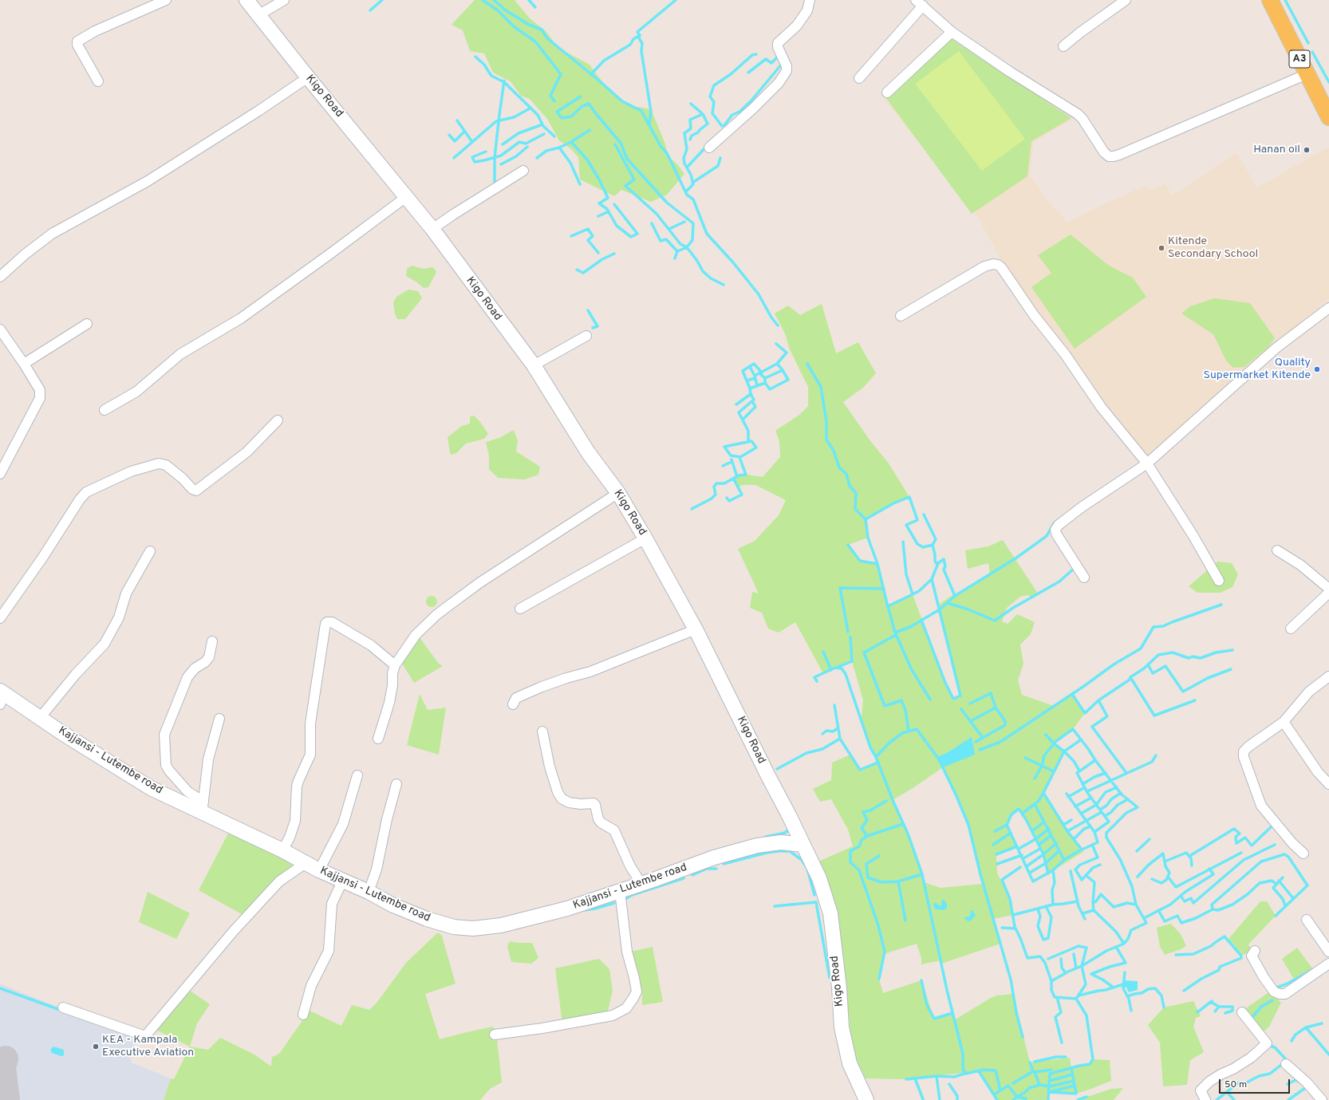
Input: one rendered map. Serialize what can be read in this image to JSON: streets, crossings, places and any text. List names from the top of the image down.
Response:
{
  "streets": {
    "main road": ["A3"],
    "street": ["Kigo Road", "Kajjansi - Lutembe road"]
  },
  "crossings": [
    ["Kigo Road", "Kajjansi - Lutembe road"]
  ],
  "places": [
    "Hanan oil",
    "Kitende Secondary School",
    "Quality Supermarket Kitende",
    "KEA - Kampala Executive Aviation"
  ],
  "scale_bar": "50 m"
}
